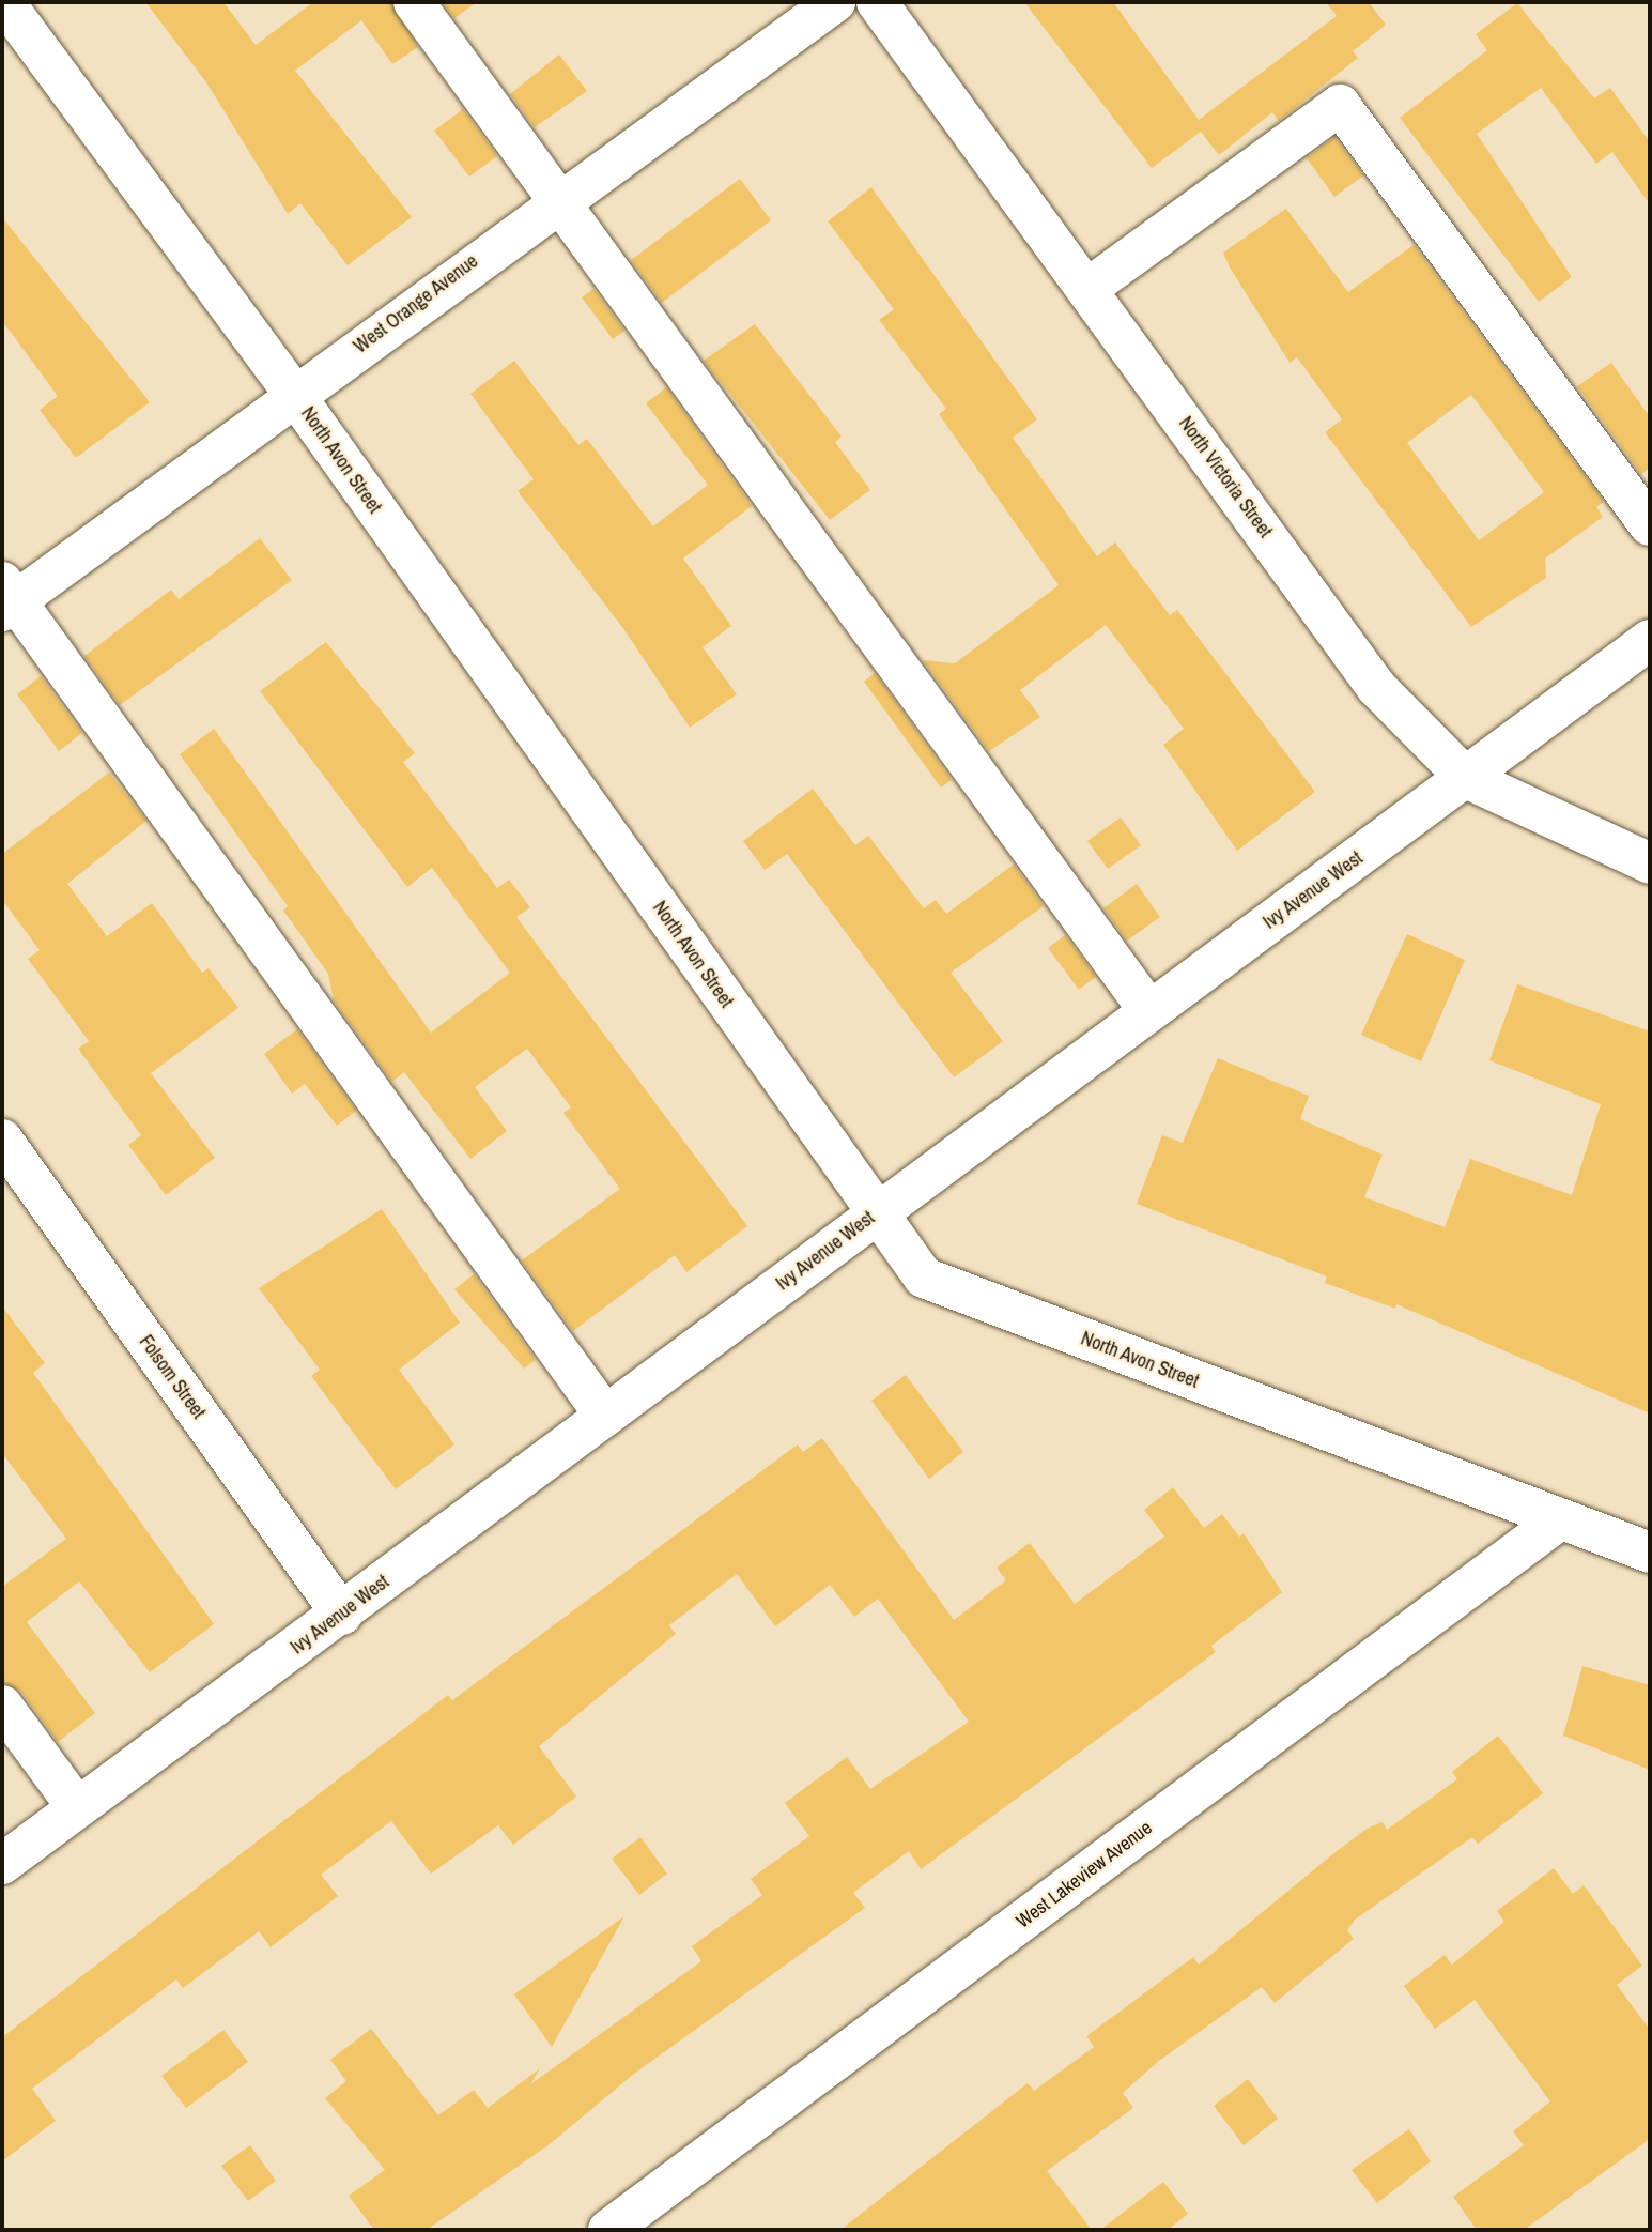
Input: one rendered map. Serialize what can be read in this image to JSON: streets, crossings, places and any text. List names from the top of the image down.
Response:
{
  "streets": {
    "street": [
      "West Orange Avenue",
      "North Avon Street",
      "North Victoria Street",
      "Ivy Avenue West",
      "Folsom Street",
      "West Lakeview Avenue"
    ]
  },
  "crossings": [
    ["West Orange Avenue", "North Avon Street"],
    ["North Avon Street", "Ivy Avenue West"],
    ["North Avon Street", "West Lakeview Avenue"],
    ["North Victoria Street", "Ivy Avenue West"],
    ["Ivy Avenue West", "Folsom Street"]
  ]
}
